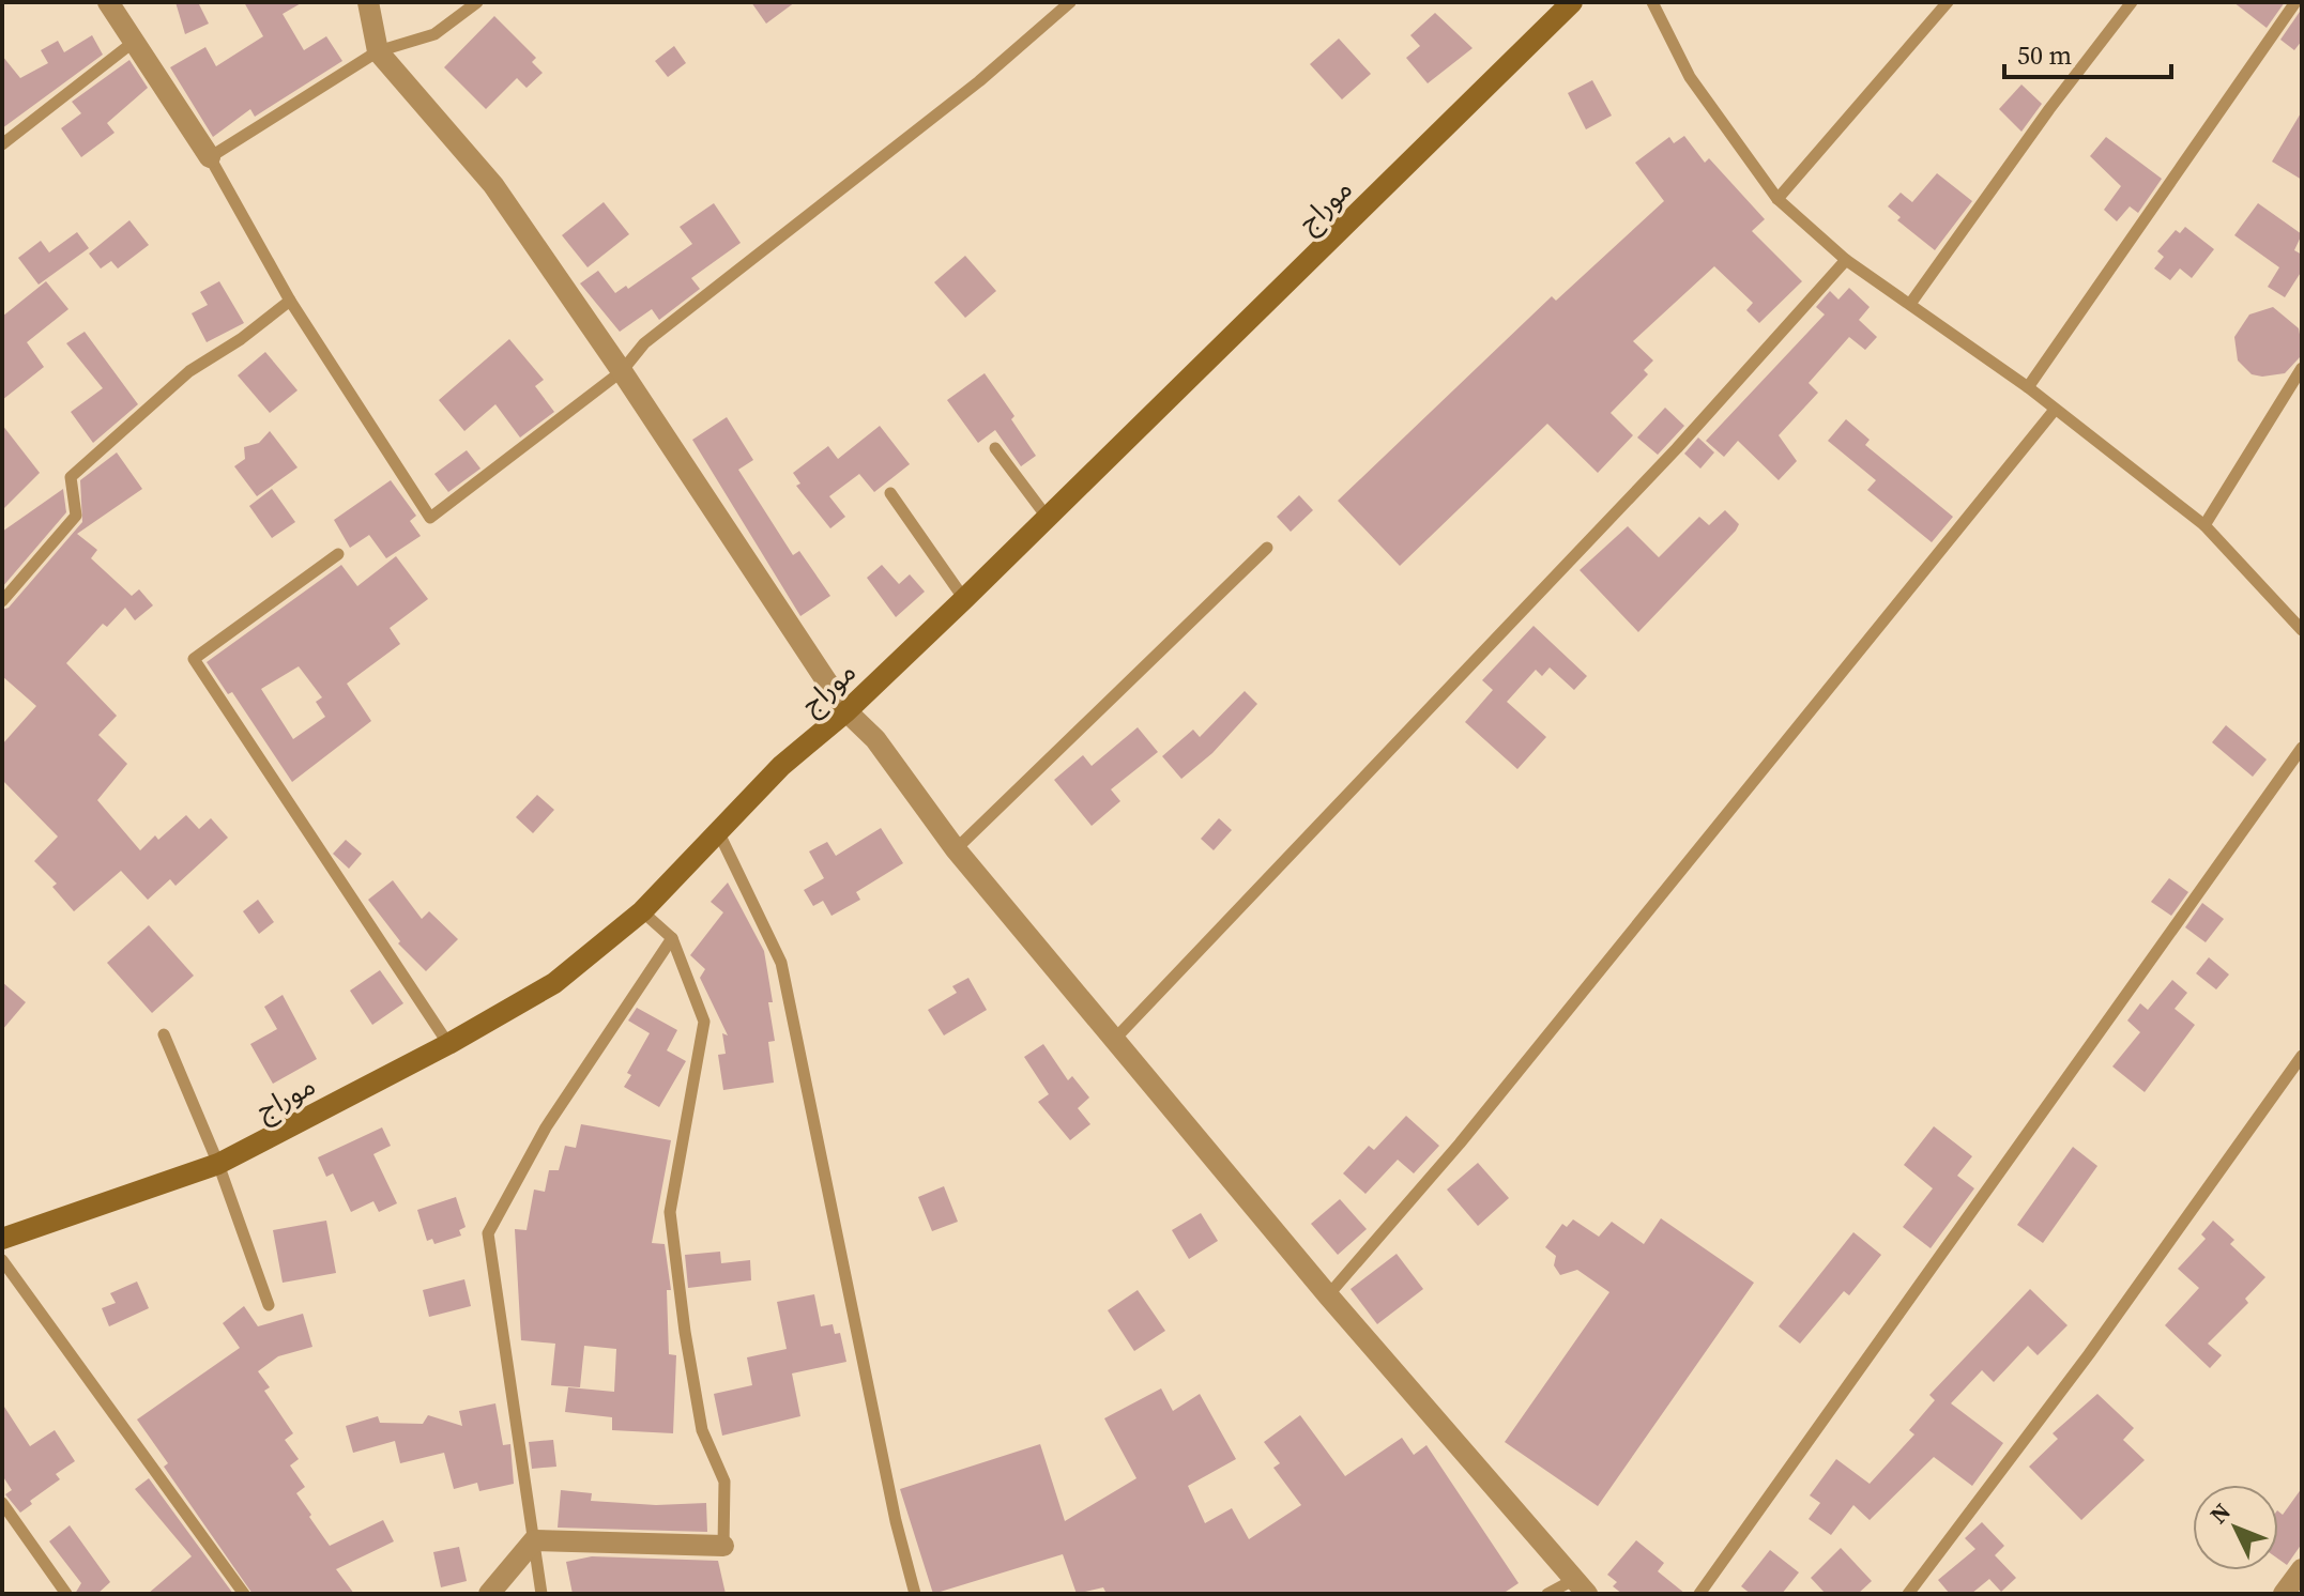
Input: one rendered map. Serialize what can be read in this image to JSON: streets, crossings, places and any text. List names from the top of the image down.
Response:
{
  "streets": {
    "main road": ["موراج"]
  },
  "scale_bar": "50 m",
  "north": "top left"
}
